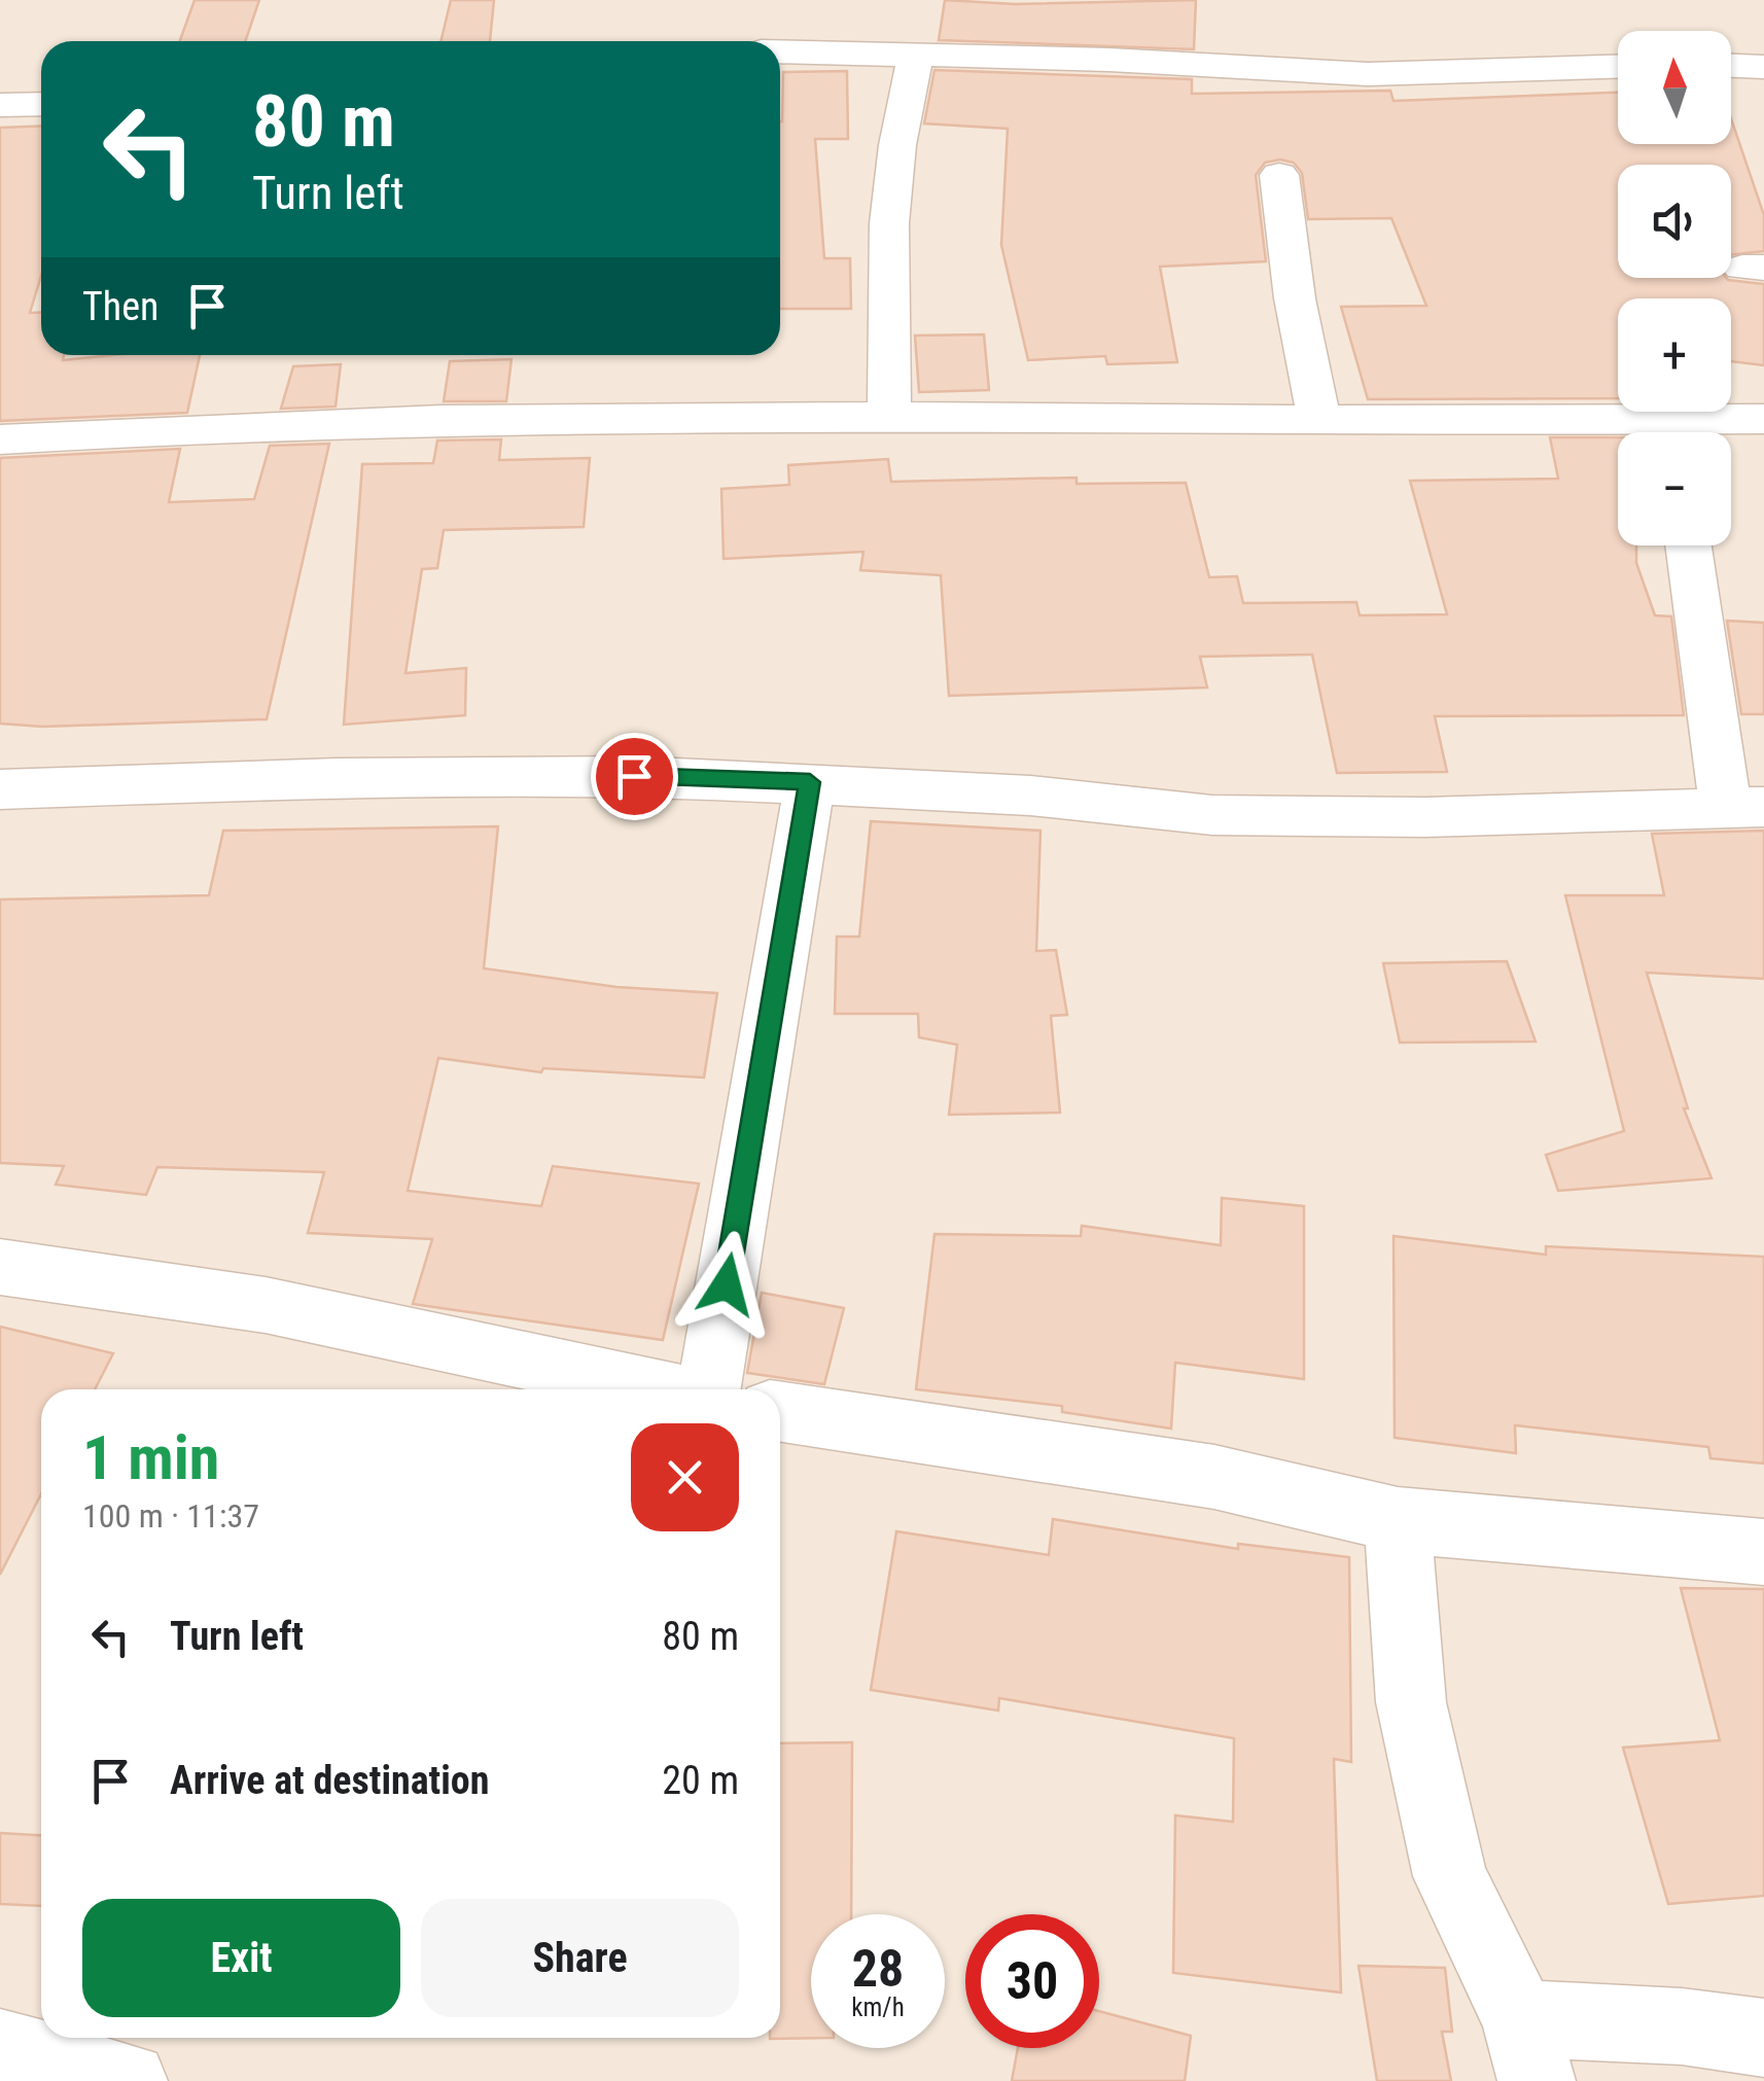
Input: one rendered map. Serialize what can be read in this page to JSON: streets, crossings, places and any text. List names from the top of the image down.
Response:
{
  "north": "top",
  "page": {
    "map_buttons": ["+", "−"],
    "turn": ["80 m", "Turn left"],
    "then": "Then",
    "heading": ["1 min", "100 m · 11:37"],
    "list": [
      {
        "name": "Turn left",
        "value": "80 m"
      },
      {
        "name": "Arrive at destination",
        "value": "20 m"
      }
    ],
    "buttons": ["Exit", "Share"],
    "speed": "28 km/h",
    "limit": "30"
  }
}
